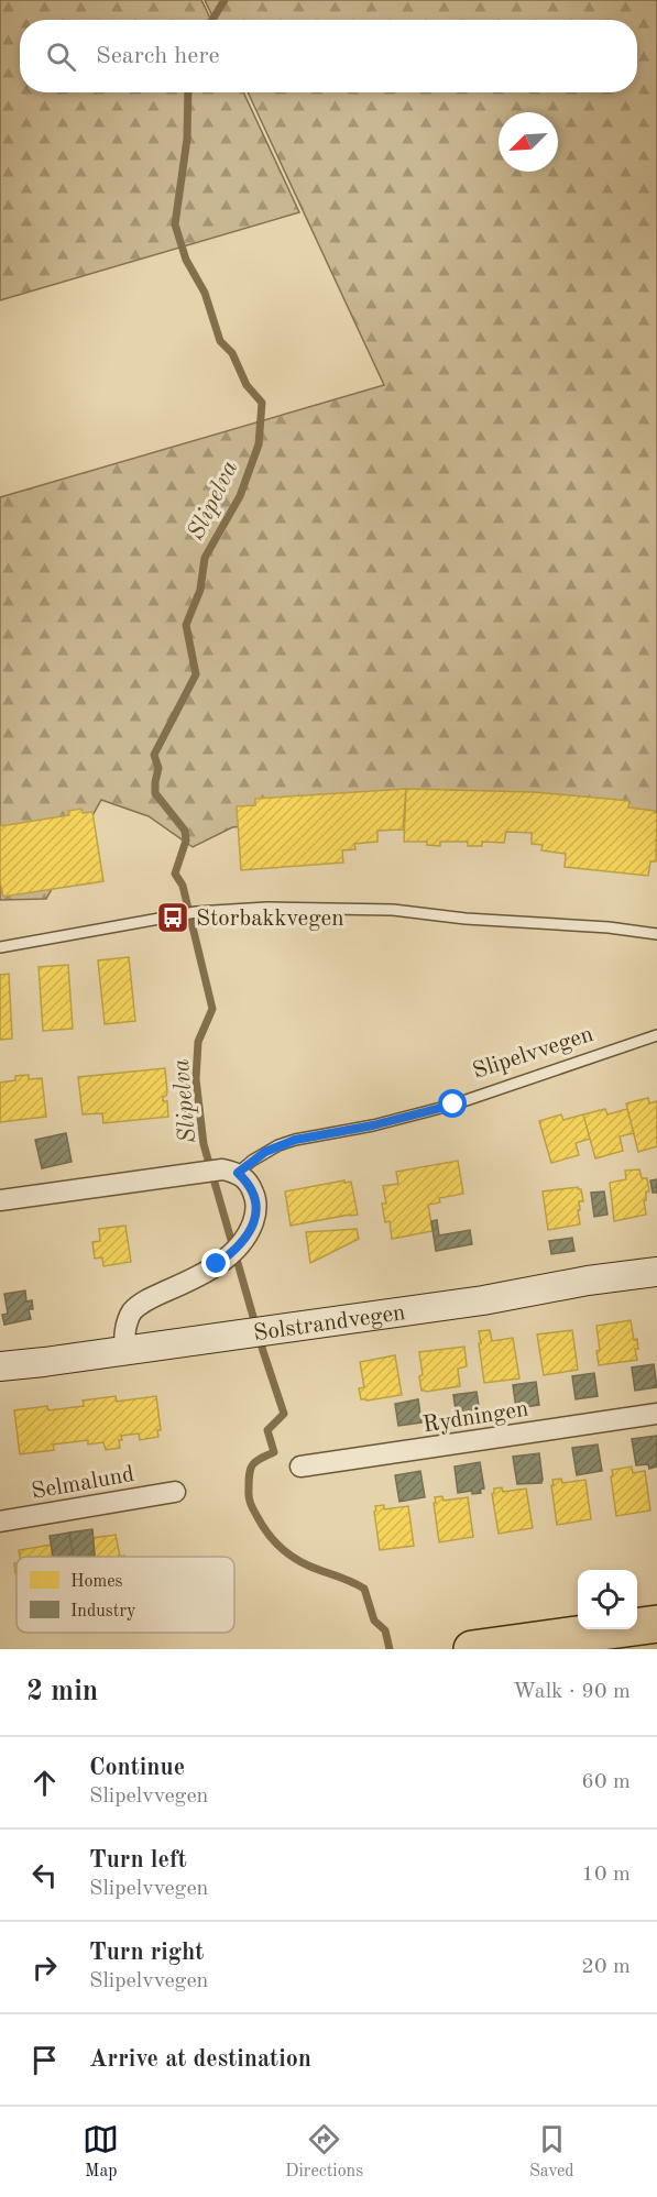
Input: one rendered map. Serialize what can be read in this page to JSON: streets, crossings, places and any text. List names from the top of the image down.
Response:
{
  "streets": {
    "street": ["Solstrandvegen", "Rydningen", "Selmalund"],
    "lane": ["Slipelvvegen"]
  },
  "water": ["Slipelva"],
  "places": {
    "bus stop": ["Storbakkvegen"]
  },
  "legend": ["Homes", "Industry"],
  "north": "bottom left",
  "page": {
    "search": "Search here",
    "heading": ["2 min", "Walk · 90 m"],
    "list": [
      ["Continue", "Slipelvvegen", "60 m"],
      ["Turn left", "Slipelvvegen", "10 m"],
      ["Turn right", "Slipelvvegen", "20 m"],
      "Arrive at destination"
    ],
    "nav": ["Map", "Directions", "Saved"]
  }
}
